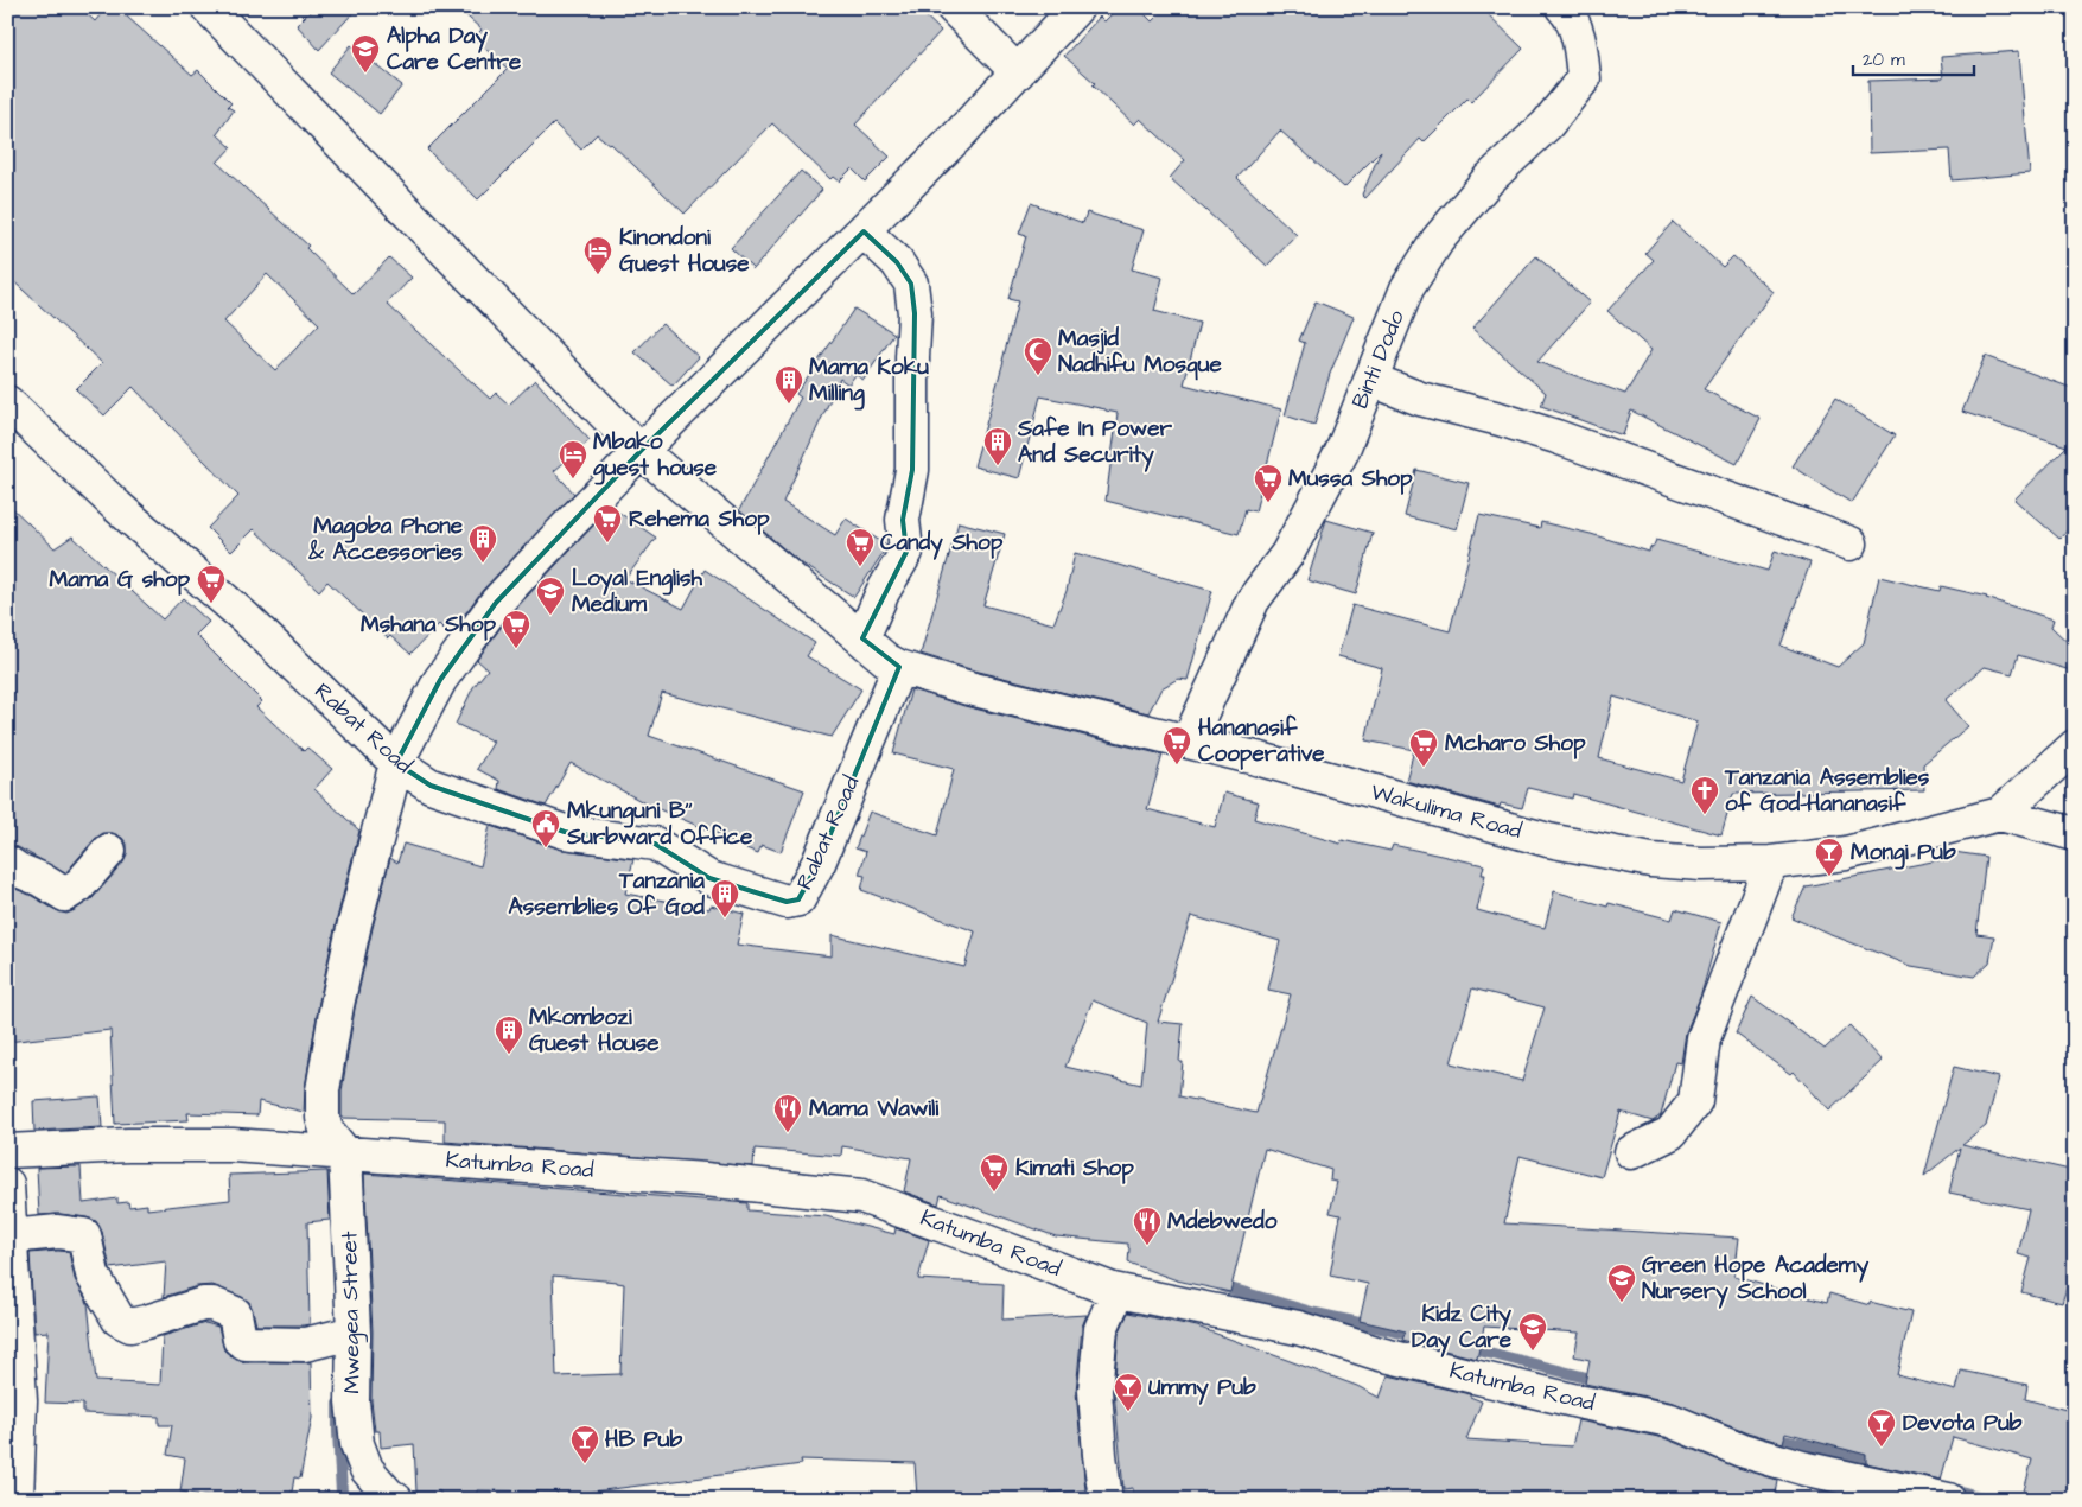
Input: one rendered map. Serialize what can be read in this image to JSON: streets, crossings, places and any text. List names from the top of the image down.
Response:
{
  "streets": {
    "street": [
      "Binti Dodo",
      "Rabat Road",
      "Wakulima Road",
      "Katumba Road",
      "Mwegea Street"
    ]
  },
  "crossings": [
    ["Binti Dodo", "Wakulima Road"],
    ["Rabat Road", "Wakulima Road"],
    ["Katumba Road", "Mwegea Street"]
  ],
  "places": {
    "school or university": [
      "Alpha Day Care Centre",
      "Loyal English Medium",
      "Green Hope Academy Nursery School",
      "Kidz City Day Care"
    ],
    "hotel": ["Kinondoni Guest House", "Mbako guest house"],
    "mosque": ["Masjid Nadhifu Mosque"],
    "building": [
      "Mama Koku Milling",
      "Safe In Power And Security",
      "Magoba Phone & Accessories",
      "Tanzania Assemblies Of God",
      "Mkombozi Guest House"
    ],
    "supermarket": [
      "Mussa Shop",
      "Rehema Shop",
      "Candy Shop",
      "Mama G shop",
      "Mshana Shop",
      "Hananasif Cooperative",
      "Mcharo Shop",
      "Kimati Shop"
    ],
    "church": ["Tanzania Assemblies of God-Hananasif"],
    "public building": ["Mkunguni B'' Surbward Office"],
    "bar": [
      "Mongi Pub",
      "Ummy Pub",
      "Devota Pub",
      "HB Pub"
    ],
    "restaurant": ["Mama Wawili", "Mdebwedo"]
  },
  "scale_bar": "20 m"
}
